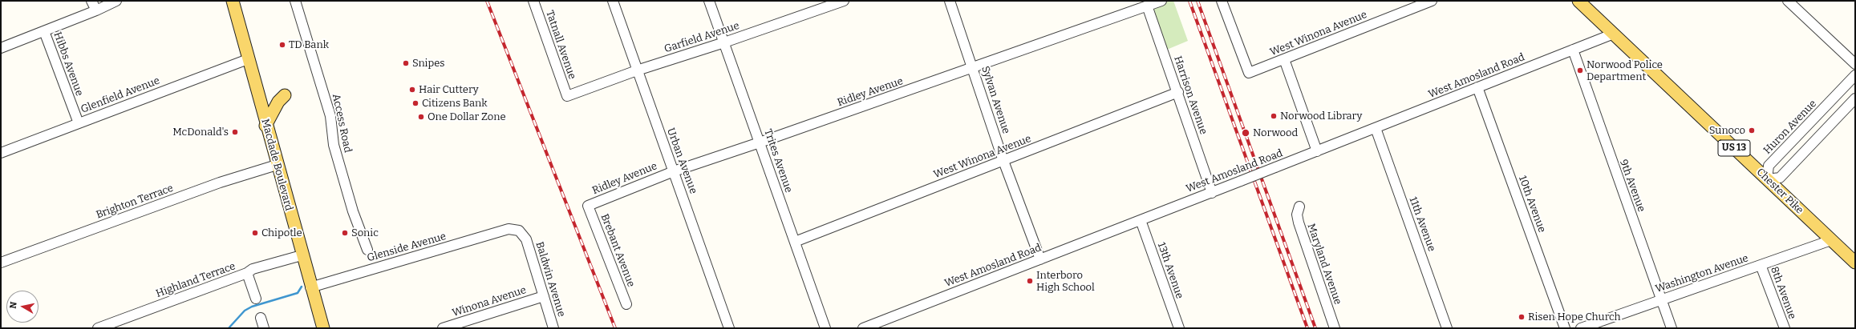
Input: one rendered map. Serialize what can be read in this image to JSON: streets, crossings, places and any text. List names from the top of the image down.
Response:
{
  "streets": {
    "main road": ["US 13", "Macdade Boulevard", "Chester Pike"],
    "street": [
      "West Winona Avenue",
      "Garfield Avenue",
      "Tatnall Avenue",
      "Hibbs Avenue",
      "West Amosland Road",
      "Ridley Avenue",
      "Glenfield Avenue",
      "Harrison Avenue",
      "Sylvan Avenue",
      "Access Road",
      "Huron Avenue",
      "Urban Avenue",
      "Trites Avenue",
      "9th Avenue",
      "Brighton Terrace",
      "10th Avenue",
      "11th Avenue",
      "Glenside Avenue",
      "Brebant Avenue",
      "Maryland Avenue",
      "13th Avenue",
      "Washington Avenue",
      "Baldwin Avenue",
      "Highland Terrace",
      "8th Avenue",
      "Winona Avenue"
    ]
  },
  "crossings": [
    ["West Winona Avenue", "Harrison Avenue"],
    ["West Winona Avenue", "Sylvan Avenue"],
    ["West Winona Avenue", "Trites Avenue"],
    ["Garfield Avenue", "Tatnall Avenue"],
    ["Garfield Avenue", "Urban Avenue"],
    ["Garfield Avenue", "Trites Avenue"],
    ["Hibbs Avenue", "Glenfield Avenue"],
    ["West Amosland Road", "Harrison Avenue"],
    ["West Amosland Road", "Sylvan Avenue"],
    ["West Amosland Road", "9th Avenue"],
    ["West Amosland Road", "Chester Pike"],
    ["West Amosland Road", "10th Avenue"],
    ["West Amosland Road", "11th Avenue"],
    ["West Amosland Road", "13th Avenue"],
    ["Ridley Avenue", "Harrison Avenue"],
    ["Ridley Avenue", "Sylvan Avenue"],
    ["Ridley Avenue", "Urban Avenue"],
    ["Ridley Avenue", "Trites Avenue"],
    ["Ridley Avenue", "Brebant Avenue"],
    ["Glenfield Avenue", "Macdade Boulevard"],
    ["Huron Avenue", "Chester Pike"],
    ["Macdade Boulevard", "Brighton Terrace"],
    ["Macdade Boulevard", "Glenside Avenue"],
    ["Macdade Boulevard", "Highland Terrace"],
    ["9th Avenue", "Washington Avenue"],
    ["Chester Pike", "Washington Avenue"],
    ["Glenside Avenue", "Baldwin Avenue"],
    ["Washington Avenue", "8th Avenue"],
    ["Baldwin Avenue", "Winona Avenue"]
  ],
  "places": [
    "TD Bank",
    "Snipes",
    "Norwood Police Department",
    "Hair Cuttery",
    "Citizens Bank",
    "Norwood Library",
    "One Dollar Zone",
    "Sunoco",
    "McDonald's",
    "Norwood",
    "Chipotle",
    "Sonic",
    "Interboro High School",
    "Risen Hope Church"
  ],
  "north": "left"
}
